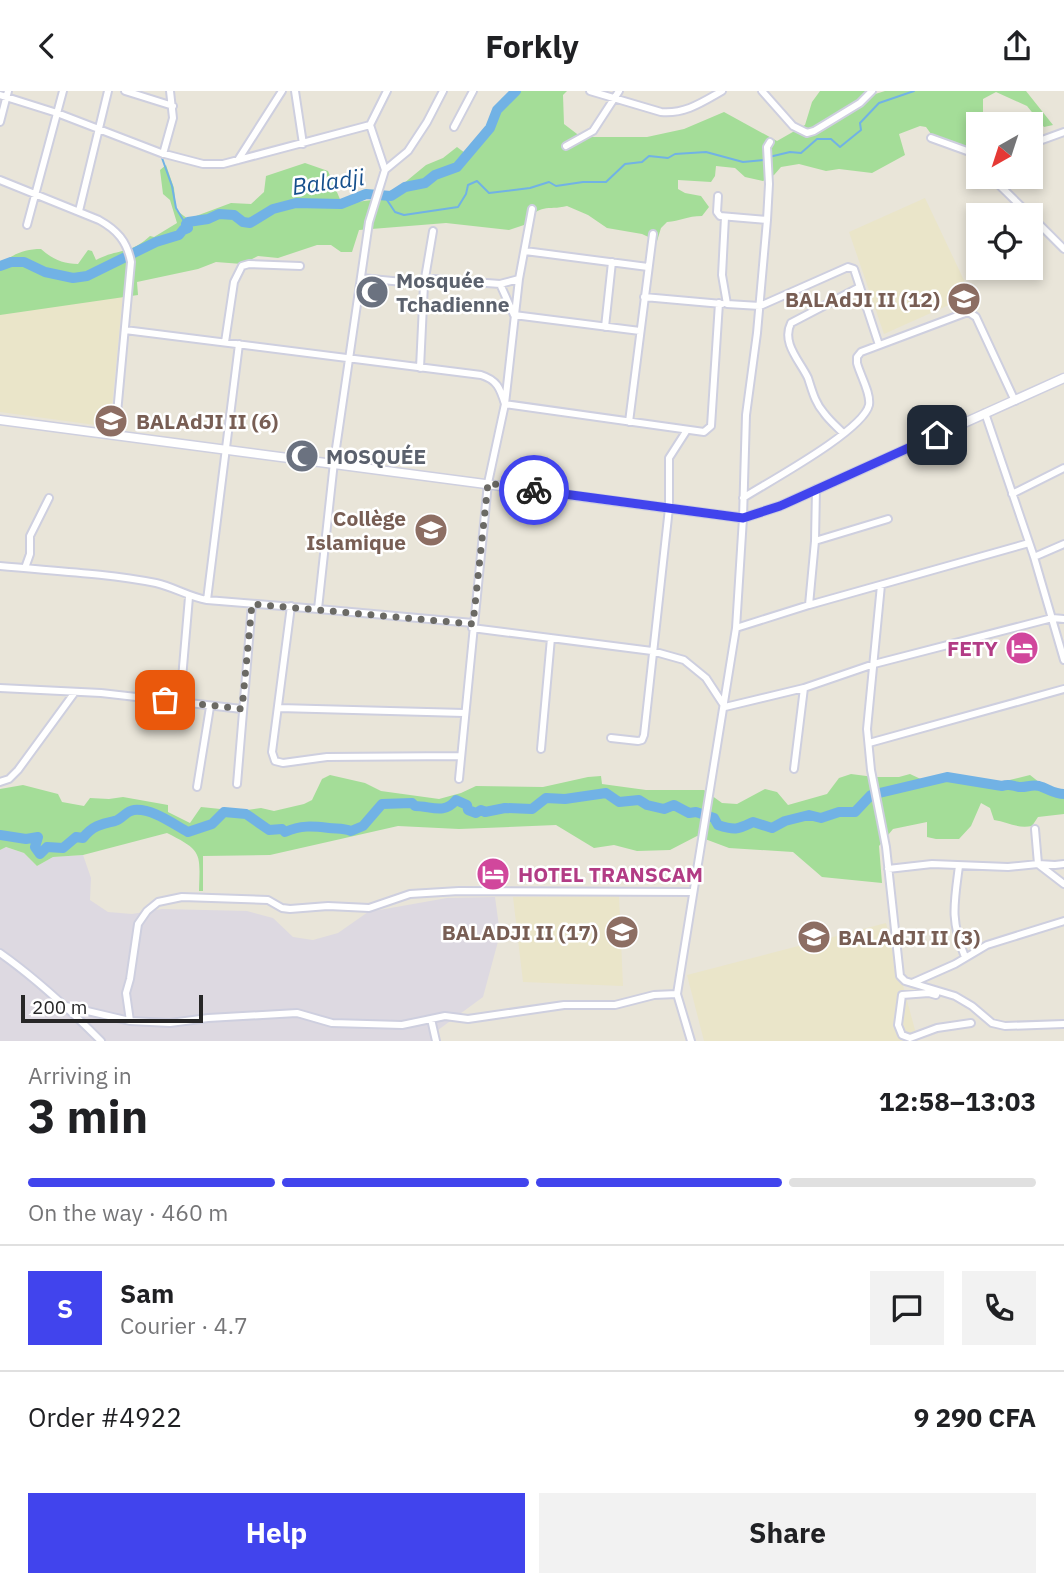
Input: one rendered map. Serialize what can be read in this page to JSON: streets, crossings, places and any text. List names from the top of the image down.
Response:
{
  "water": ["Baladji"],
  "places": {
    "mosque": ["Mosquée Tchadienne", "MOSQUÉE"],
    "school or university": [
      "BALAdJI II (12)",
      "BALAdJI II (6)",
      "Collège Islamique",
      "BALADJI II (17)",
      "BALAdJI II (3)"
    ],
    "hotel": ["FETY", "HOTEL TRANSCAM"]
  },
  "scale_bar": "200 m",
  "north": "bottom left",
  "page": {
    "header": "Forkly",
    "scale": "200 m",
    "heading": ["3 min", "Arriving in", "12:58–13:03"],
    "panel": [
      "Sam",
      "Courier · 4.7",
      "Order #4922",
      "9 290 CFA"
    ],
    "bar": "On the way · 460 m",
    "round": "S",
    "buttons": ["Help", "Share"]
  }
}
